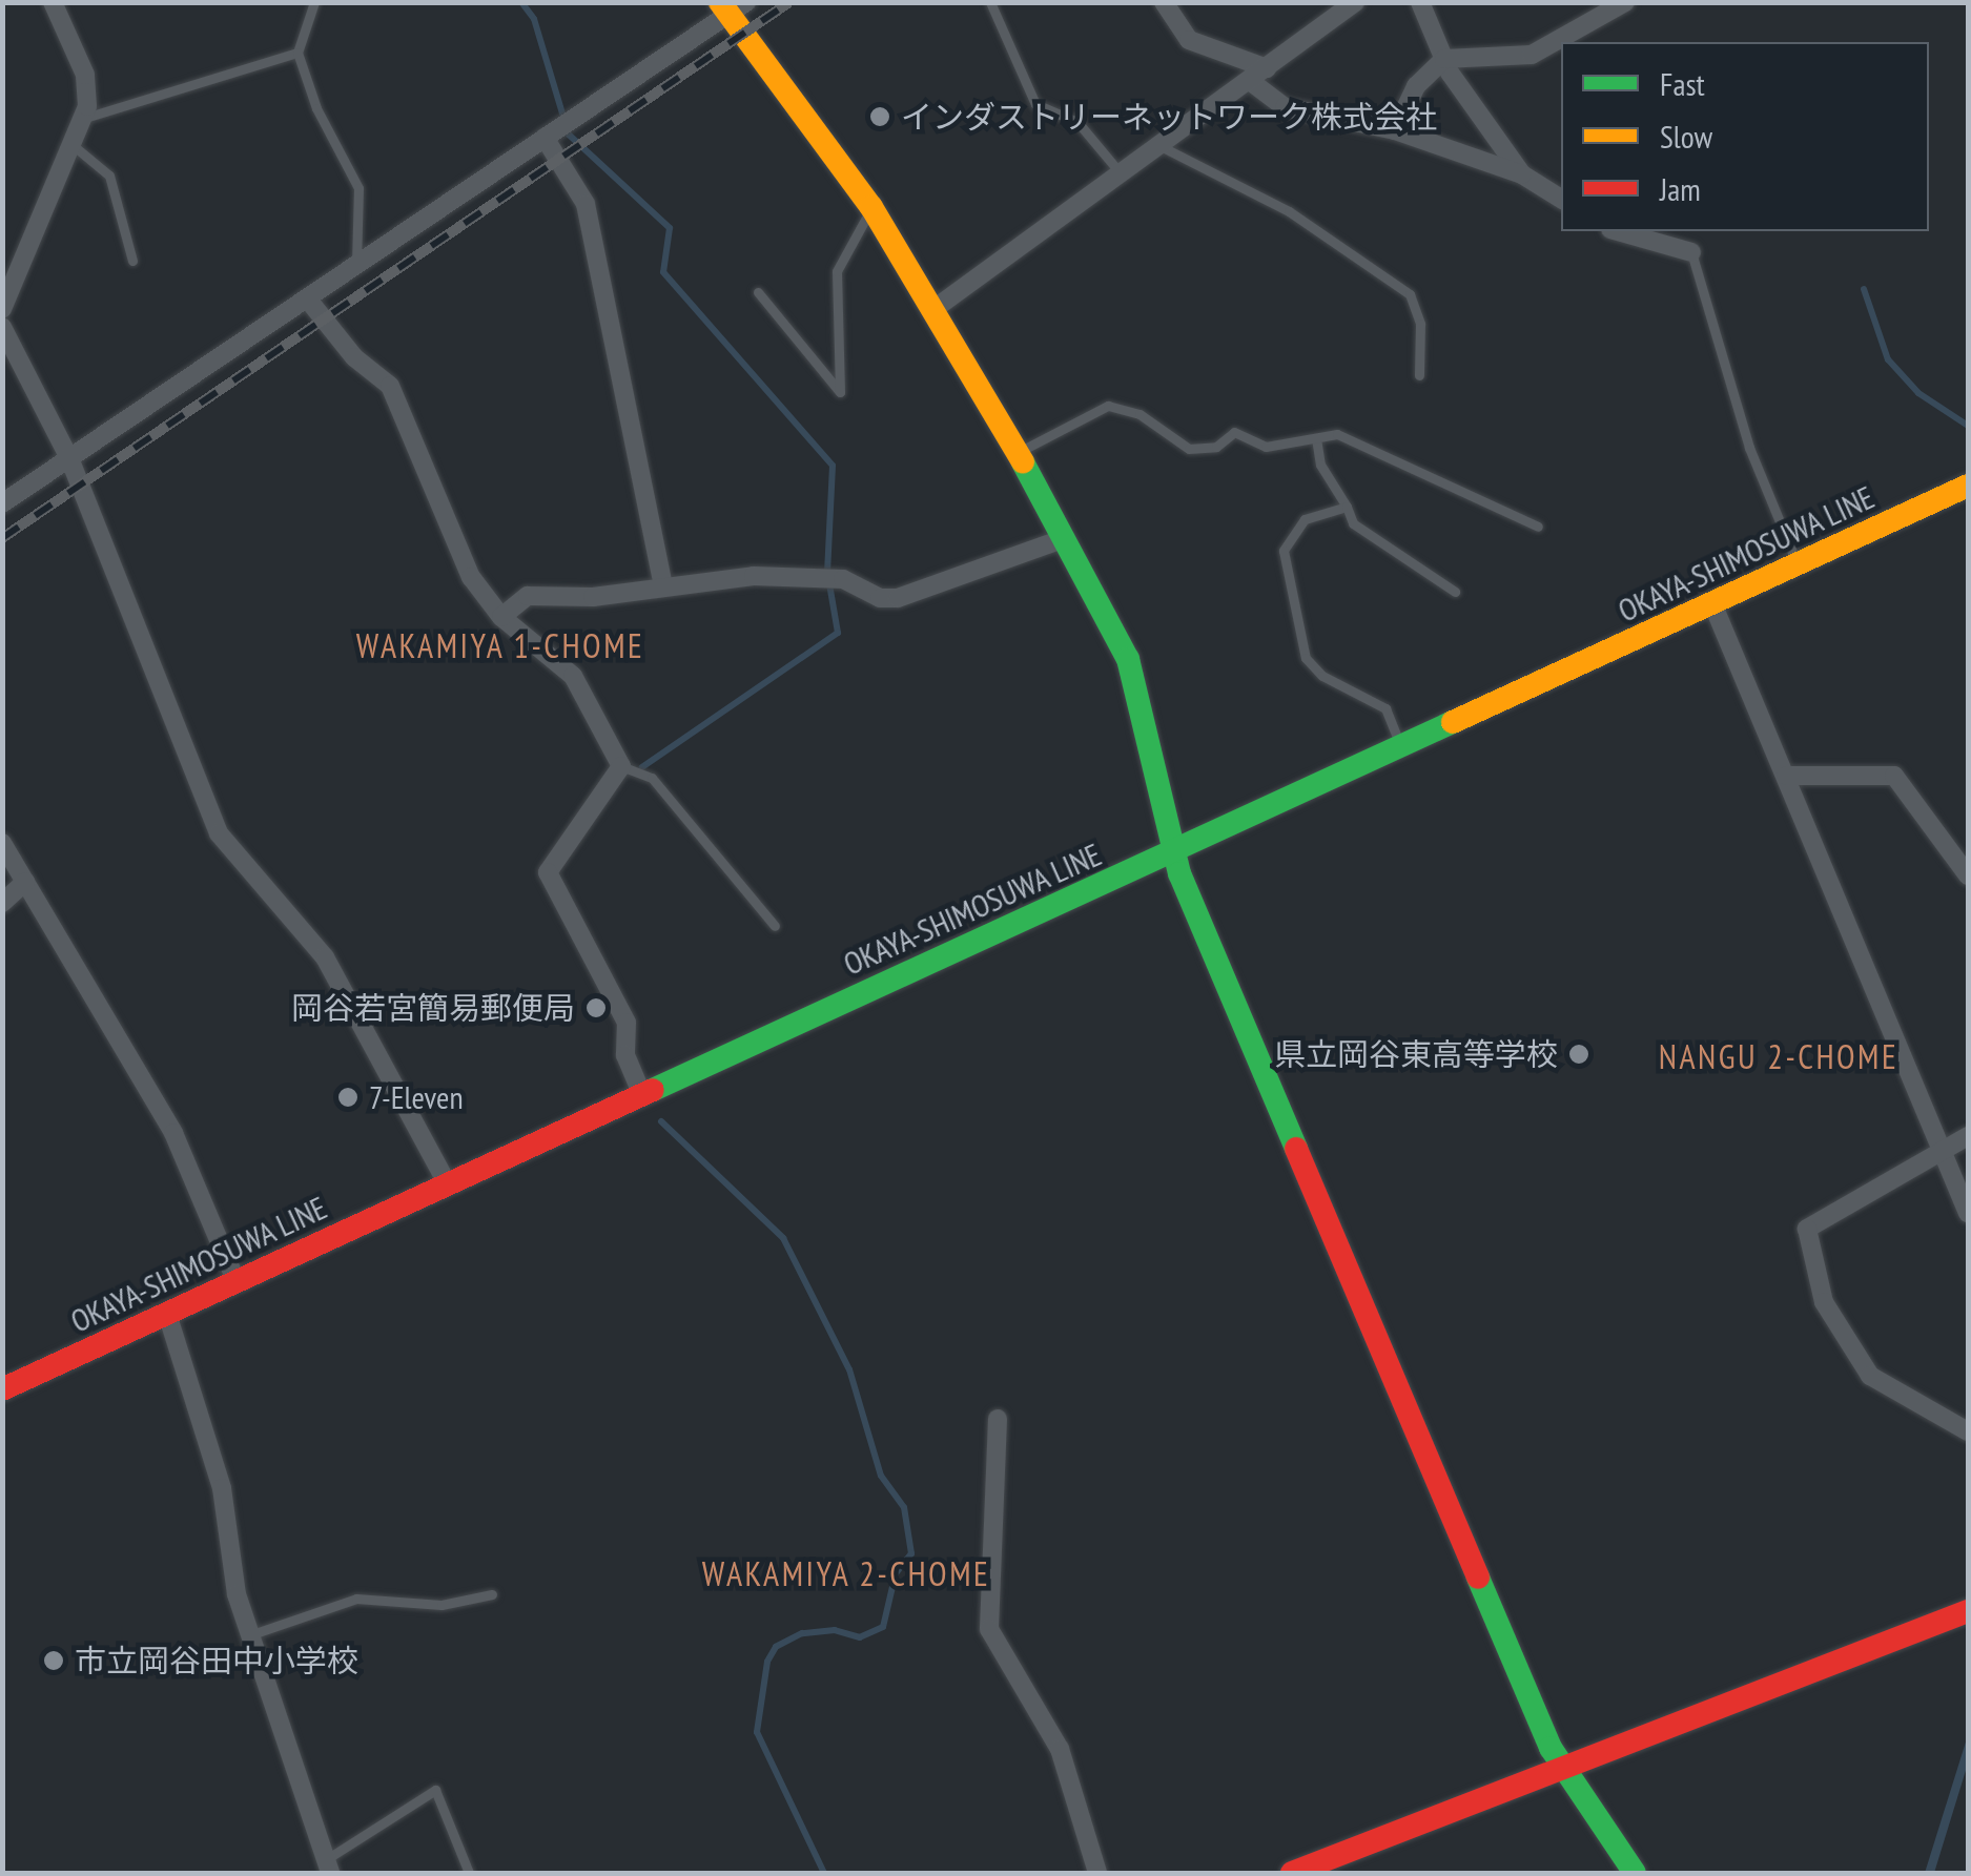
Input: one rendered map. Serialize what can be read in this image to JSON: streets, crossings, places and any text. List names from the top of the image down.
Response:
{
  "streets": {
    "street": ["OKAYA-SHIMOSUWA LINE"]
  },
  "districts": ["WAKAMIYA 1-CHOME", "NANGU 2-CHOME", "WAKAMIYA 2-CHOME"],
  "places": [
    "インダストリーネットワーク株式会社",
    "岡谷若宮簡易郵便局",
    "県立岡谷東高等学校",
    "7-Eleven",
    "市立岡谷田中小学校"
  ],
  "legend": ["Fast", "Slow", "Jam"]
}
